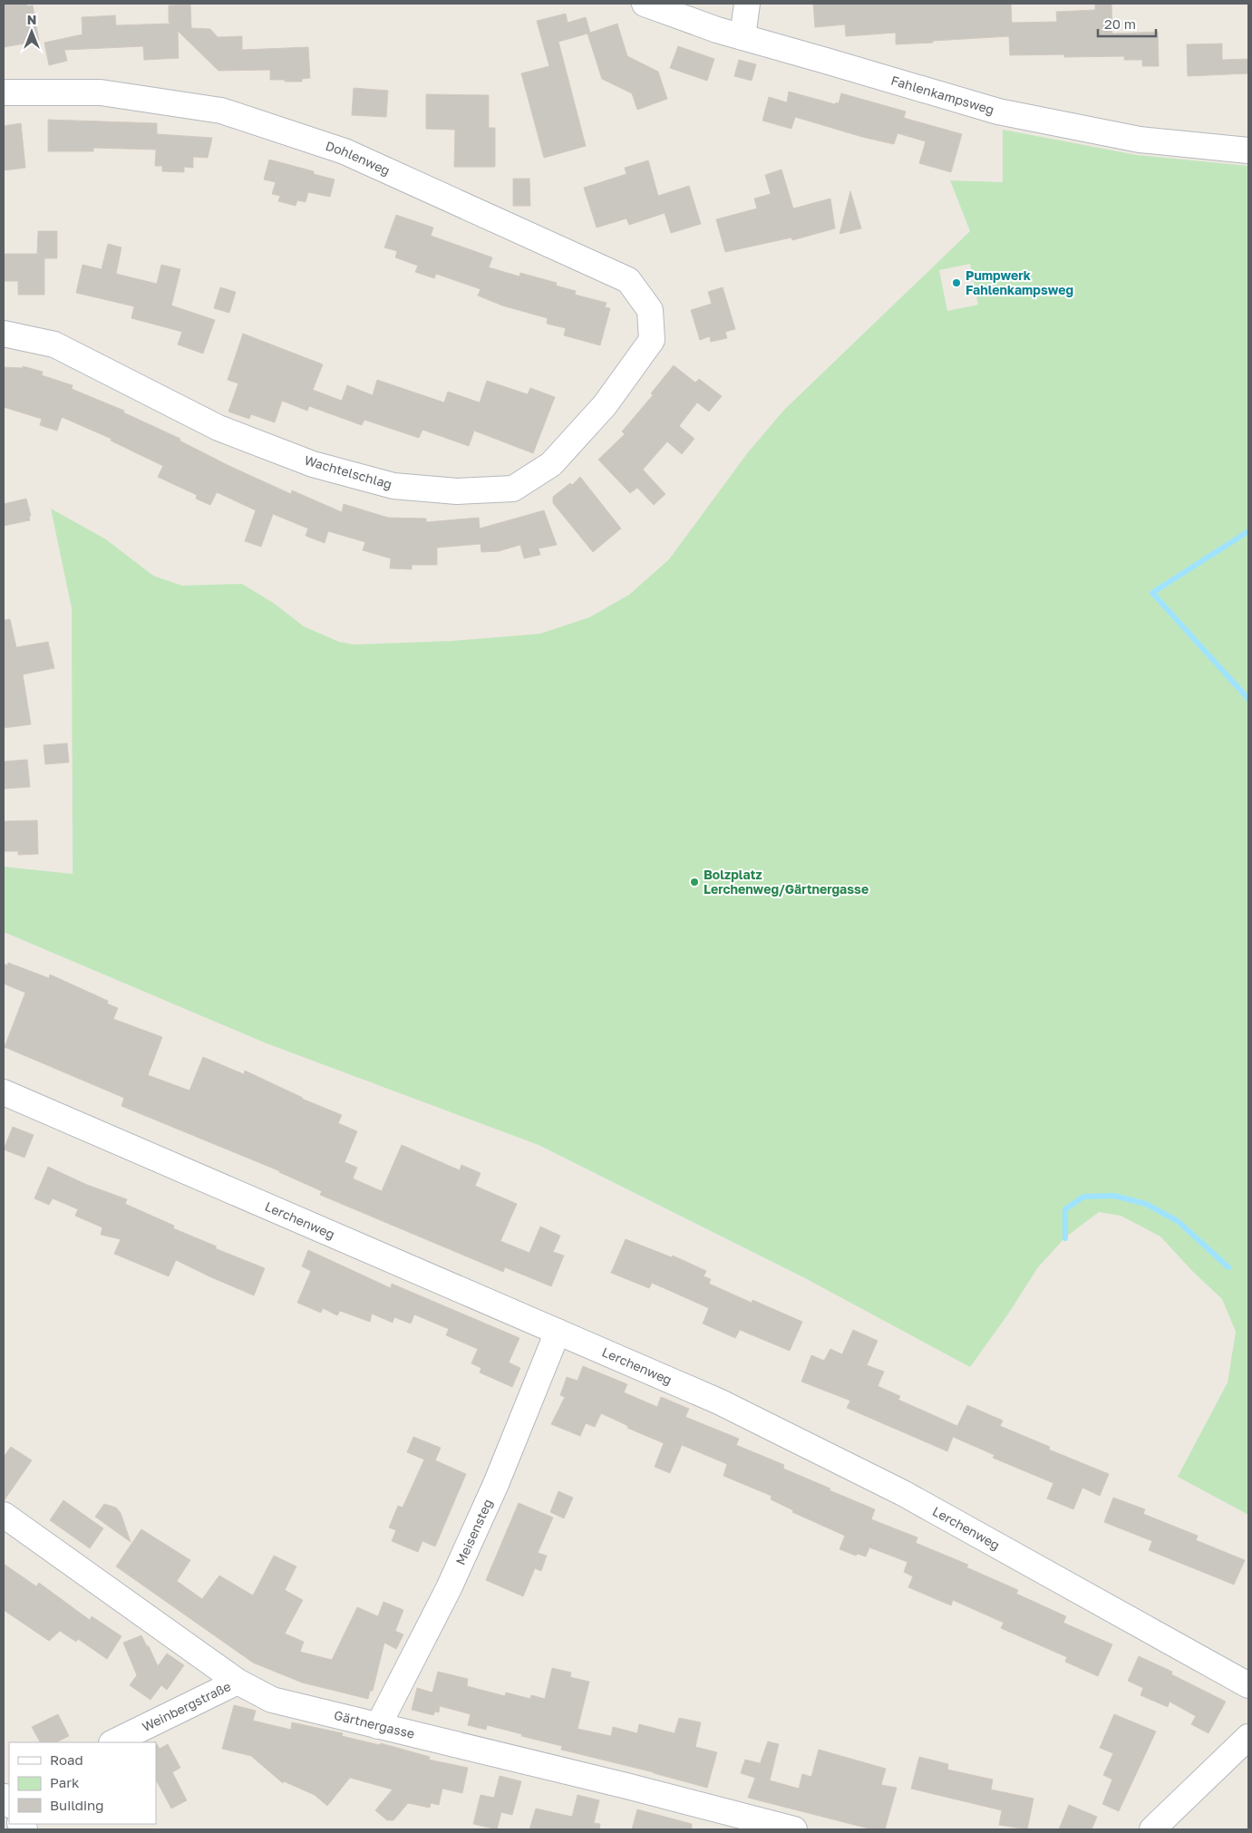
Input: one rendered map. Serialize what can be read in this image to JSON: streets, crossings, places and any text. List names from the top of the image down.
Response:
{
  "streets": {
    "street": [
      "Fahlenkampsweg",
      "Dohlenweg",
      "Wachtelschlag",
      "Lerchenweg",
      "Meisensteg",
      "Weinbergstraße",
      "Gärtnergasse"
    ]
  },
  "crossings": [
    ["Dohlenweg", "Wachtelschlag"],
    ["Lerchenweg", "Meisensteg"],
    ["Meisensteg", "Gärtnergasse"],
    ["Weinbergstraße", "Gärtnergasse"]
  ],
  "places": ["Pumpwerk Fahlenkampsweg", "Bolzplatz Lerchenweg/Gärtnergasse"],
  "legend": ["Road", "Park", "Building"],
  "scale_bar": "20 m",
  "north": "top"
}
